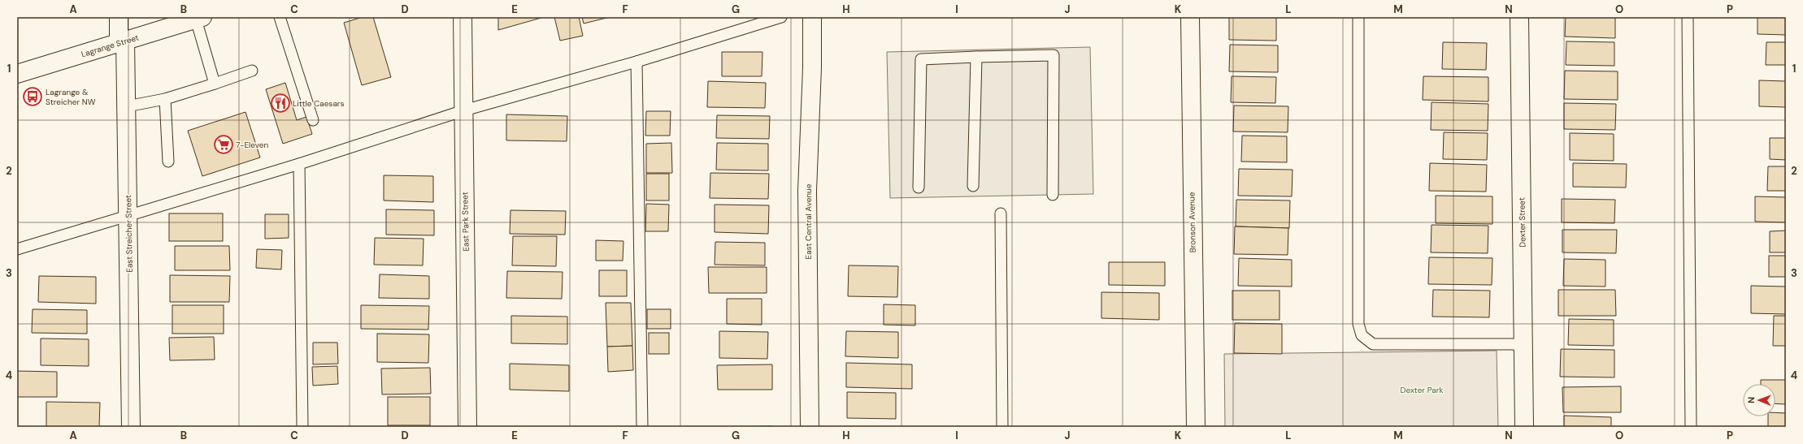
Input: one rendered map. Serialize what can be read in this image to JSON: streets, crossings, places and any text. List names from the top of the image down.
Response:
{
  "streets": {
    "street": [
      "Lagrange Street",
      "East Park Street",
      "East Central Avenue",
      "Bronson Avenue",
      "Dexter Street",
      "East Streicher Street"
    ]
  },
  "crossings": [
    ["Lagrange Street", "East Streicher Street"]
  ],
  "parks": ["Dexter Park"],
  "places": {
    "bus stop": ["Lagrange & Streicher NW"],
    "restaurant": ["Little Caesars"],
    "supermarket": ["7-Eleven"]
  },
  "north": "left",
  "grid": {
    "columns": [
      "A",
      "B",
      "C",
      "D",
      "E",
      "F",
      "G",
      "H",
      "I",
      "J",
      "K",
      "L",
      "M",
      "N",
      "O",
      "P"
    ],
    "rows": [
      "1",
      "2",
      "3",
      "4"
    ]
  }
}
